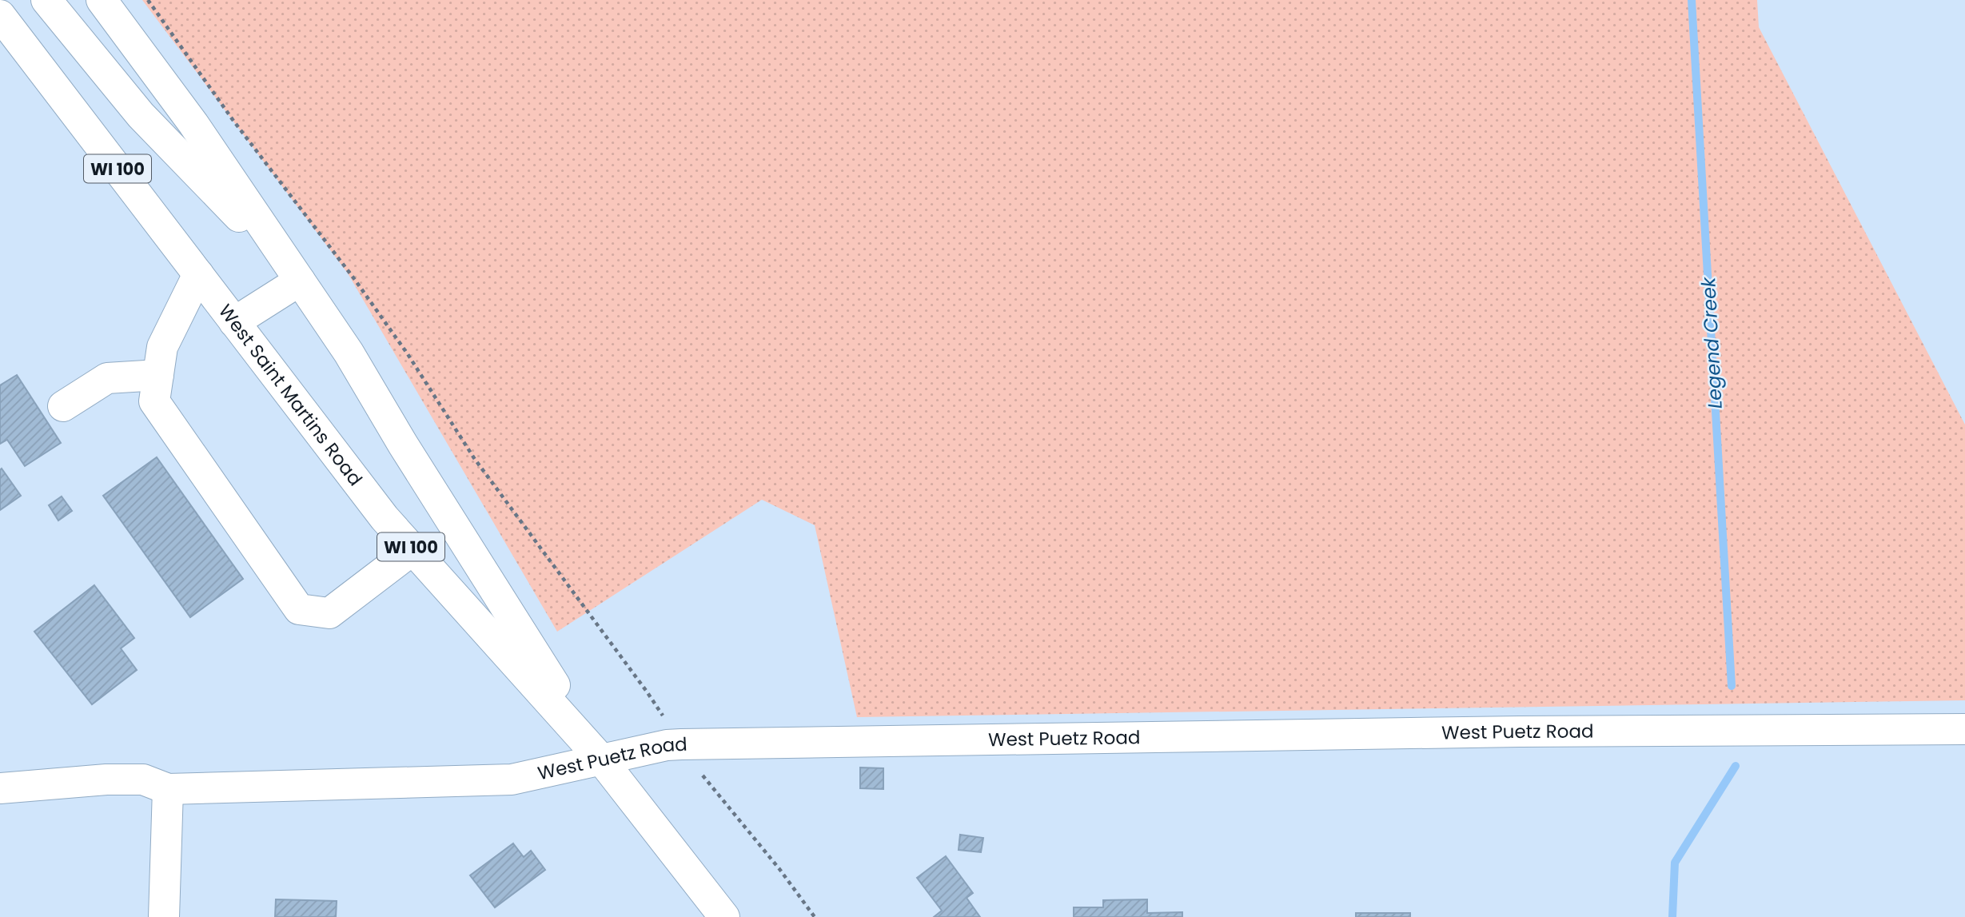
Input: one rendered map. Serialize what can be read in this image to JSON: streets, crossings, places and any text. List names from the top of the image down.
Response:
{
  "streets": {
    "main road": ["WI 100", "West Saint Martins Road", "West Puetz Road"]
  },
  "crossings": [
    ["West Saint Martins Road", "West Puetz Road"]
  ],
  "water": ["Legend Creek"]
}
